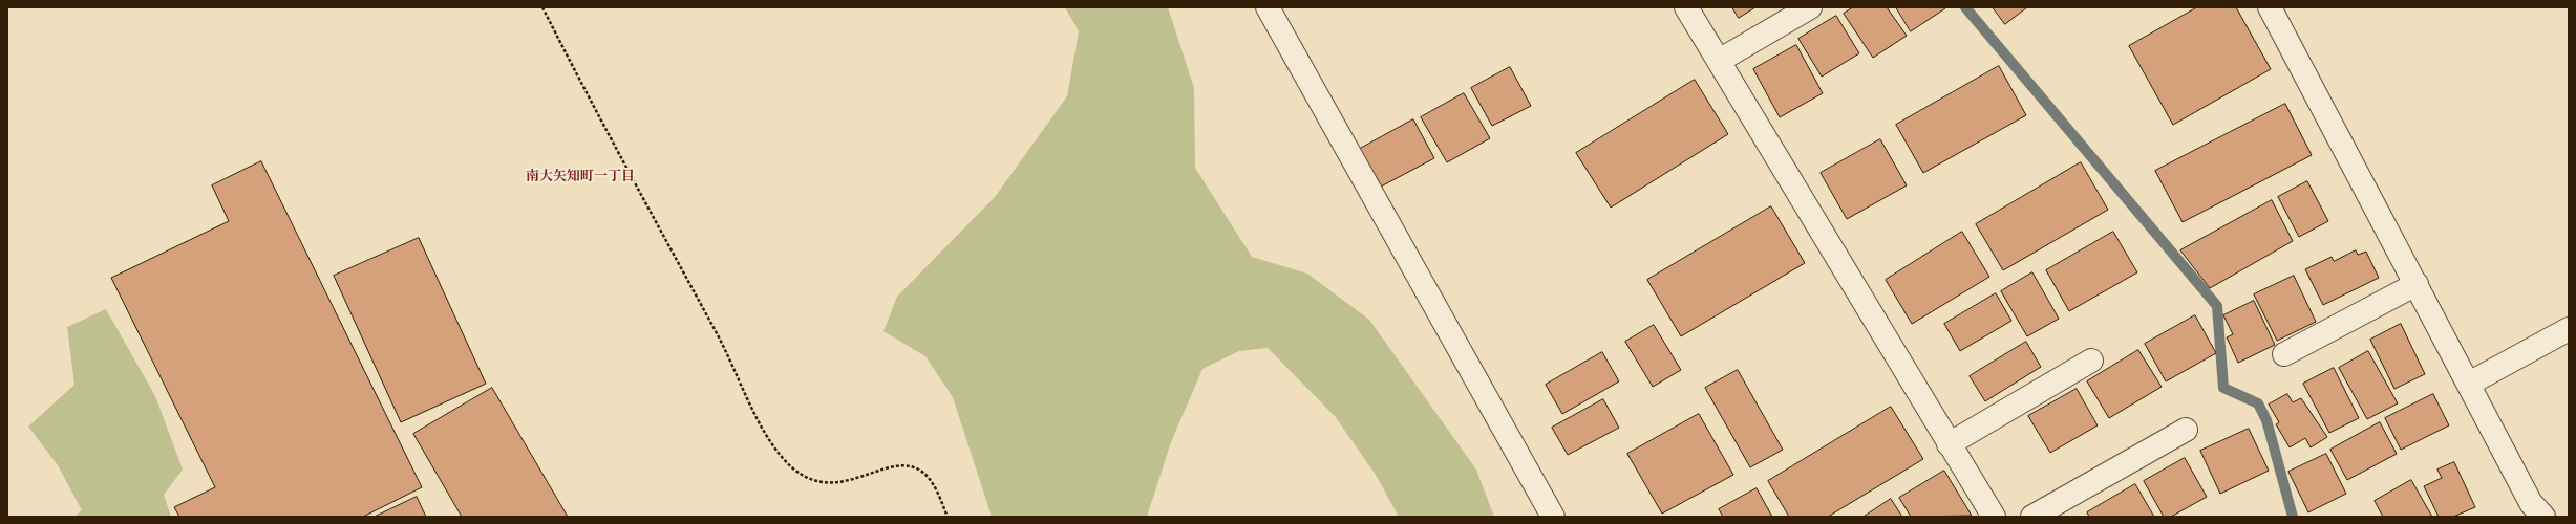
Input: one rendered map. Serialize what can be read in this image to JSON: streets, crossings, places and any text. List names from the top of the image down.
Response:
{
  "districts": ["南大矢知町一丁目"]
}
